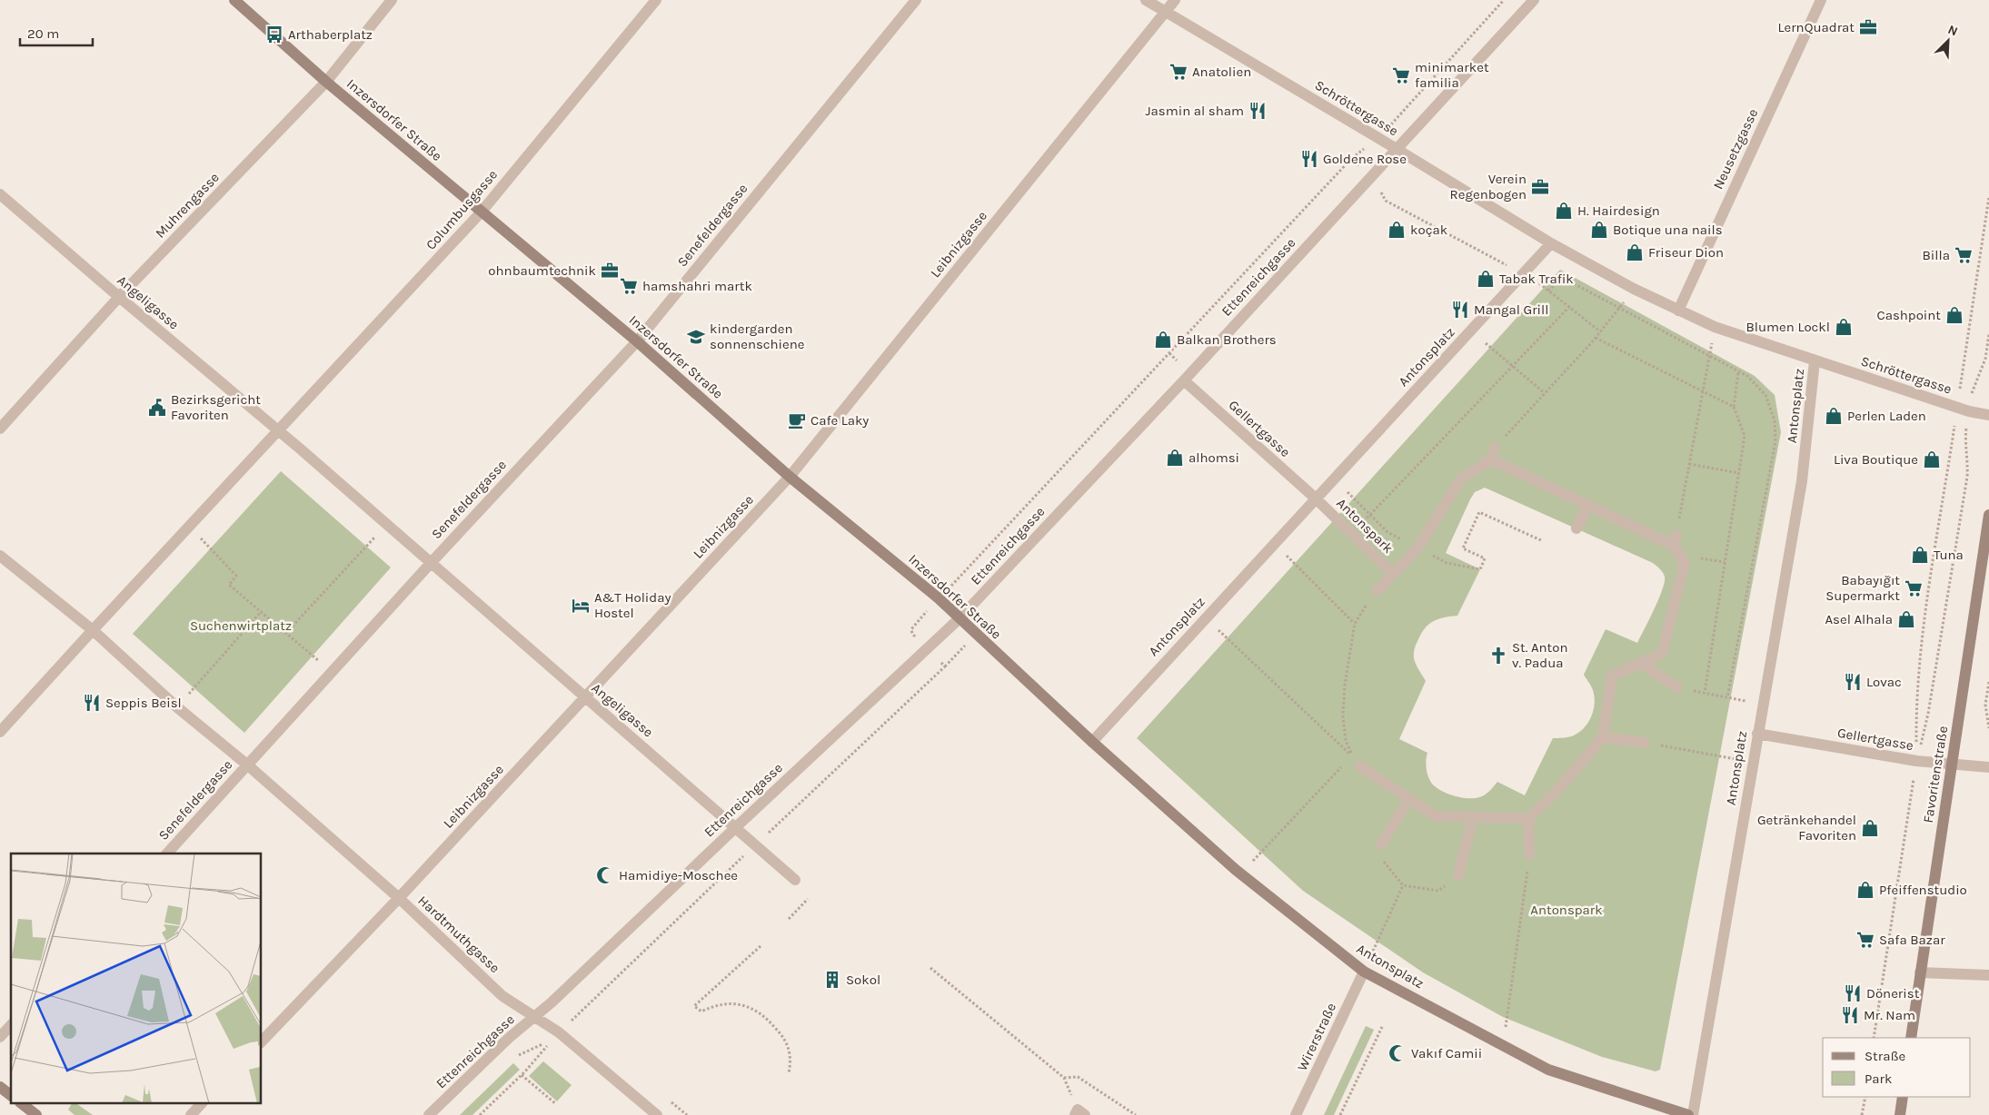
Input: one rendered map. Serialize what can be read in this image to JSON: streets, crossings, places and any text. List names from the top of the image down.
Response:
{
  "streets": {
    "street": [
      "Schröttergasse",
      "Inzersdorfer Straße",
      "Neusetzgasse",
      "Muhrengasse",
      "Columbusgasse",
      "Senefeldergasse",
      "Leibnizgasse",
      "Ettenreichgasse",
      "Angeligasse",
      "Antonsplatz",
      "Gellertgasse",
      "Antonspark",
      "Favoritenstraße",
      "Hardtmuthgasse",
      "Wirerstraße"
    ]
  },
  "crossings": [
    ["Schröttergasse", "Leibnizgasse"],
    ["Schröttergasse", "Ettenreichgasse"],
    ["Schröttergasse", "Antonsplatz"],
    ["Inzersdorfer Straße", "Muhrengasse"],
    ["Inzersdorfer Straße", "Columbusgasse"],
    ["Inzersdorfer Straße", "Senefeldergasse"],
    ["Inzersdorfer Straße", "Leibnizgasse"],
    ["Inzersdorfer Straße", "Ettenreichgasse"],
    ["Inzersdorfer Straße", "Antonsplatz"],
    ["Neusetzgasse", "Antonsplatz"],
    ["Muhrengasse", "Angeligasse"],
    ["Columbusgasse", "Angeligasse"],
    ["Senefeldergasse", "Angeligasse"],
    ["Senefeldergasse", "Hardtmuthgasse"],
    ["Leibnizgasse", "Angeligasse"],
    ["Leibnizgasse", "Hardtmuthgasse"],
    ["Ettenreichgasse", "Angeligasse"],
    ["Ettenreichgasse", "Gellertgasse"],
    ["Ettenreichgasse", "Hardtmuthgasse"],
    ["Antonsplatz", "Gellertgasse"],
    ["Antonsplatz", "Antonspark"],
    ["Antonsplatz", "Wirerstraße"],
    ["Gellertgasse", "Antonspark"],
    ["Gellertgasse", "Favoritenstraße"]
  ],
  "parks": ["Suchenwirtplatz", "Antonspark"],
  "places": {
    "office": ["LernQuadrat", "Verein Regenbogen", "ohnbaumtechnik"],
    "bus stop": ["Arthaberplatz"],
    "supermarket": [
      "Anatolien",
      "minimarket familia",
      "Billa",
      "hamshahri martk",
      "Babayığıt Supermarkt",
      "Safa Bazar"
    ],
    "restaurant": [
      "Jasmin al sham",
      "Goldene Rose",
      "Mangal Grill",
      "Lovac",
      "Seppis Beisl",
      "Dönerist",
      "Mr. Nam"
    ],
    "shop": [
      "H. Hairdesign",
      "koçak",
      "Botique una nails",
      "Friseur Dion",
      "Tabak Trafik",
      "Cashpoint",
      "Blumen Lockl",
      "Balkan Brothers",
      "Perlen Laden",
      "alhomsi",
      "Liva Boutique",
      "Tuna",
      "Asel Alhala",
      "Getränkehandel Favoriten",
      "Pfeiffenstudio"
    ],
    "school or university": ["kindergarden sonnenschiene"],
    "public building": ["Bezirksgericht Favoriten"],
    "cafe": ["Cafe Laky"],
    "hotel": ["A&T Holiday Hostel"],
    "church": ["St. Anton v. Padua"],
    "mosque": ["Hamidiye-Moschee", "Vakıf Camii"],
    "building": ["Sokol"]
  },
  "legend": ["Straße", "Park"],
  "scale_bar": "20 m",
  "north": "top right"
}
